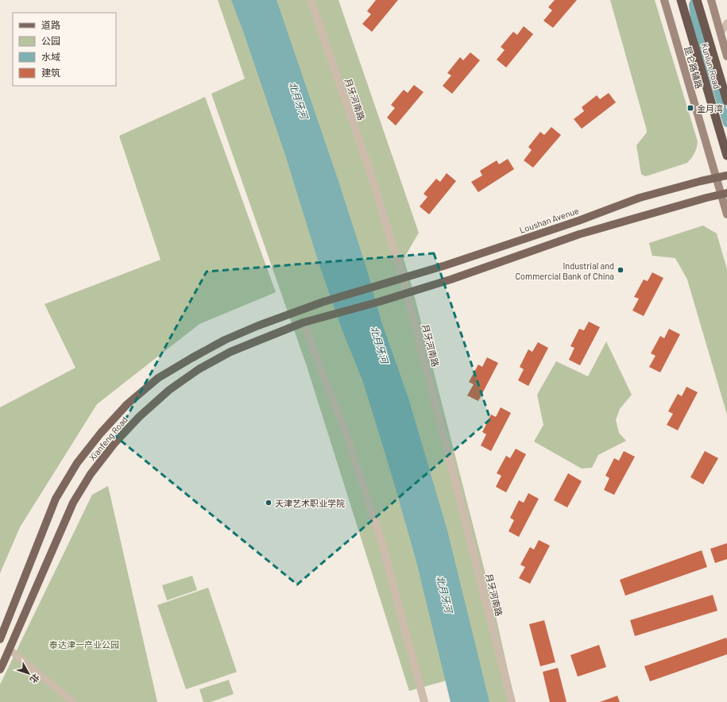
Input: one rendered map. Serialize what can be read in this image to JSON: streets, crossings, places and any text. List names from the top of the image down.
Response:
{
  "streets": {
    "highway": ["Kunlun Road"],
    "main road": ["昆仑路辅路", "Loushan Avenue", "Xianfeng Road"],
    "street": ["月牙河南路"]
  },
  "crossings": [
    ["昆仑路辅路", "Loushan Avenue"],
    ["月牙河南路", "Loushan Avenue"],
    ["月牙河南路", "Xianfeng Road"],
    ["Loushan Avenue", "Xianfeng Road"]
  ],
  "water": ["北月牙河"],
  "parks": ["泰达津一产业公园"],
  "places": {
    "transit": ["金月湾"],
    "other": ["Industrial and Commercial Bank of China", "天津艺术职业学院"]
  },
  "legend": [
    "道路",
    "公园",
    "水域",
    "建筑"
  ],
  "north": "bottom right"
}
